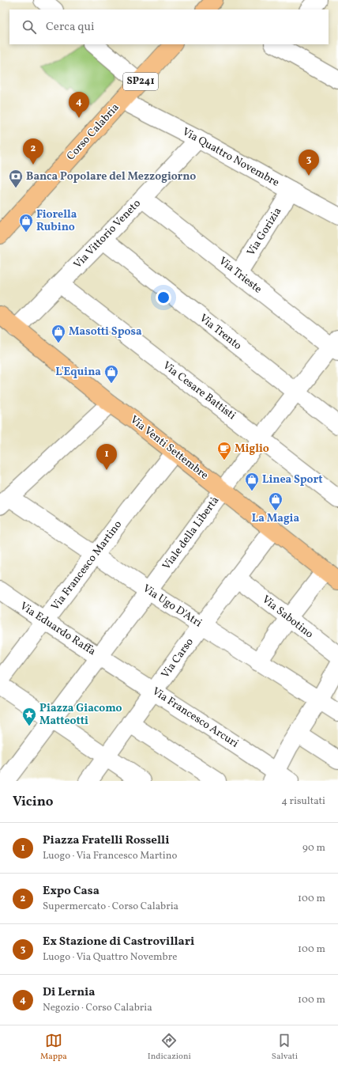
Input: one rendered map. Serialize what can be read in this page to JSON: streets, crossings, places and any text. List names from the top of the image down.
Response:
{
  "streets": {
    "main road": ["SP241", "Corso Calabria", "Via Venti Settembre"],
    "street": [
      "Via Quattro Novembre",
      "Via Gorizia",
      "Via Vittorio Veneto",
      "Via Trieste",
      "Via Trento",
      "Via Cesare Battisti",
      "Viale della Libertà",
      "Via Francesco Martino",
      "Via Ugo D'Atri",
      "Via Sabotino",
      "Via Eduardo Raffa",
      "Via Carso",
      "Via Francesco Arcuri"
    ]
  },
  "crossings": [
    ["Corso Calabria", "Via Quattro Novembre"],
    ["Via Quattro Novembre", "Via Gorizia"],
    ["Via Quattro Novembre", "Via Vittorio Veneto"],
    ["Via Gorizia", "Via Trieste"],
    ["Via Vittorio Veneto", "Via Trieste"],
    ["Via Vittorio Veneto", "Via Trento"],
    ["Via Vittorio Veneto", "Via Cesare Battisti"],
    ["Via Vittorio Veneto", "Via Venti Settembre"],
    ["Via Trieste", "Viale della Libertà"],
    ["Via Trento", "Viale della Libertà"],
    ["Via Cesare Battisti", "Viale della Libertà"],
    ["Via Venti Settembre", "Viale della Libertà"],
    ["Via Venti Settembre", "Via Francesco Martino"],
    ["Via Venti Settembre", "Via Carso"],
    ["Viale della Libertà", "Via Ugo D'Atri"],
    ["Viale della Libertà", "Via Eduardo Raffa"],
    ["Viale della Libertà", "Via Francesco Arcuri"],
    ["Via Francesco Martino", "Via Ugo D'Atri"],
    ["Via Francesco Martino", "Via Eduardo Raffa"],
    ["Via Ugo D'Atri", "Via Carso"],
    ["Via Sabotino", "Via Carso"],
    ["Via Eduardo Raffa", "Via Francesco Arcuri"],
    ["Via Carso", "Via Francesco Arcuri"]
  ],
  "places": {
    "bank": ["Banca Popolare del Mezzogiorno"],
    "shop": [
      "Fiorella Rubino",
      "Masotti Sposa",
      "L'Equina",
      "Linea Sport",
      "La Magia"
    ],
    "cafe": ["Miglio"],
    "place": ["Piazza Giacomo Matteotti"]
  },
  "page": {
    "search": "Cerca qui",
    "pins": [
      "4",
      "2",
      "3",
      "1"
    ],
    "heading": ["Vicino", "4 risultati"],
    "list": [
      {
        "mark": "1",
        "name": "Piazza Fratelli Rosselli",
        "note": "Luogo · Via Francesco Martino",
        "value": "90 m"
      },
      {
        "mark": "2",
        "name": "Expo Casa",
        "note": "Supermercato · Corso Calabria",
        "value": "100 m"
      },
      {
        "mark": "3",
        "name": "Ex Stazione di Castrovillari",
        "note": "Luogo · Via Quattro Novembre",
        "value": "100 m"
      },
      {
        "mark": "4",
        "name": "Di Lernia",
        "note": "Negozio · Corso Calabria",
        "value": "100 m"
      }
    ],
    "nav": ["Mappa", "Indicazioni", "Salvati"]
  }
}
